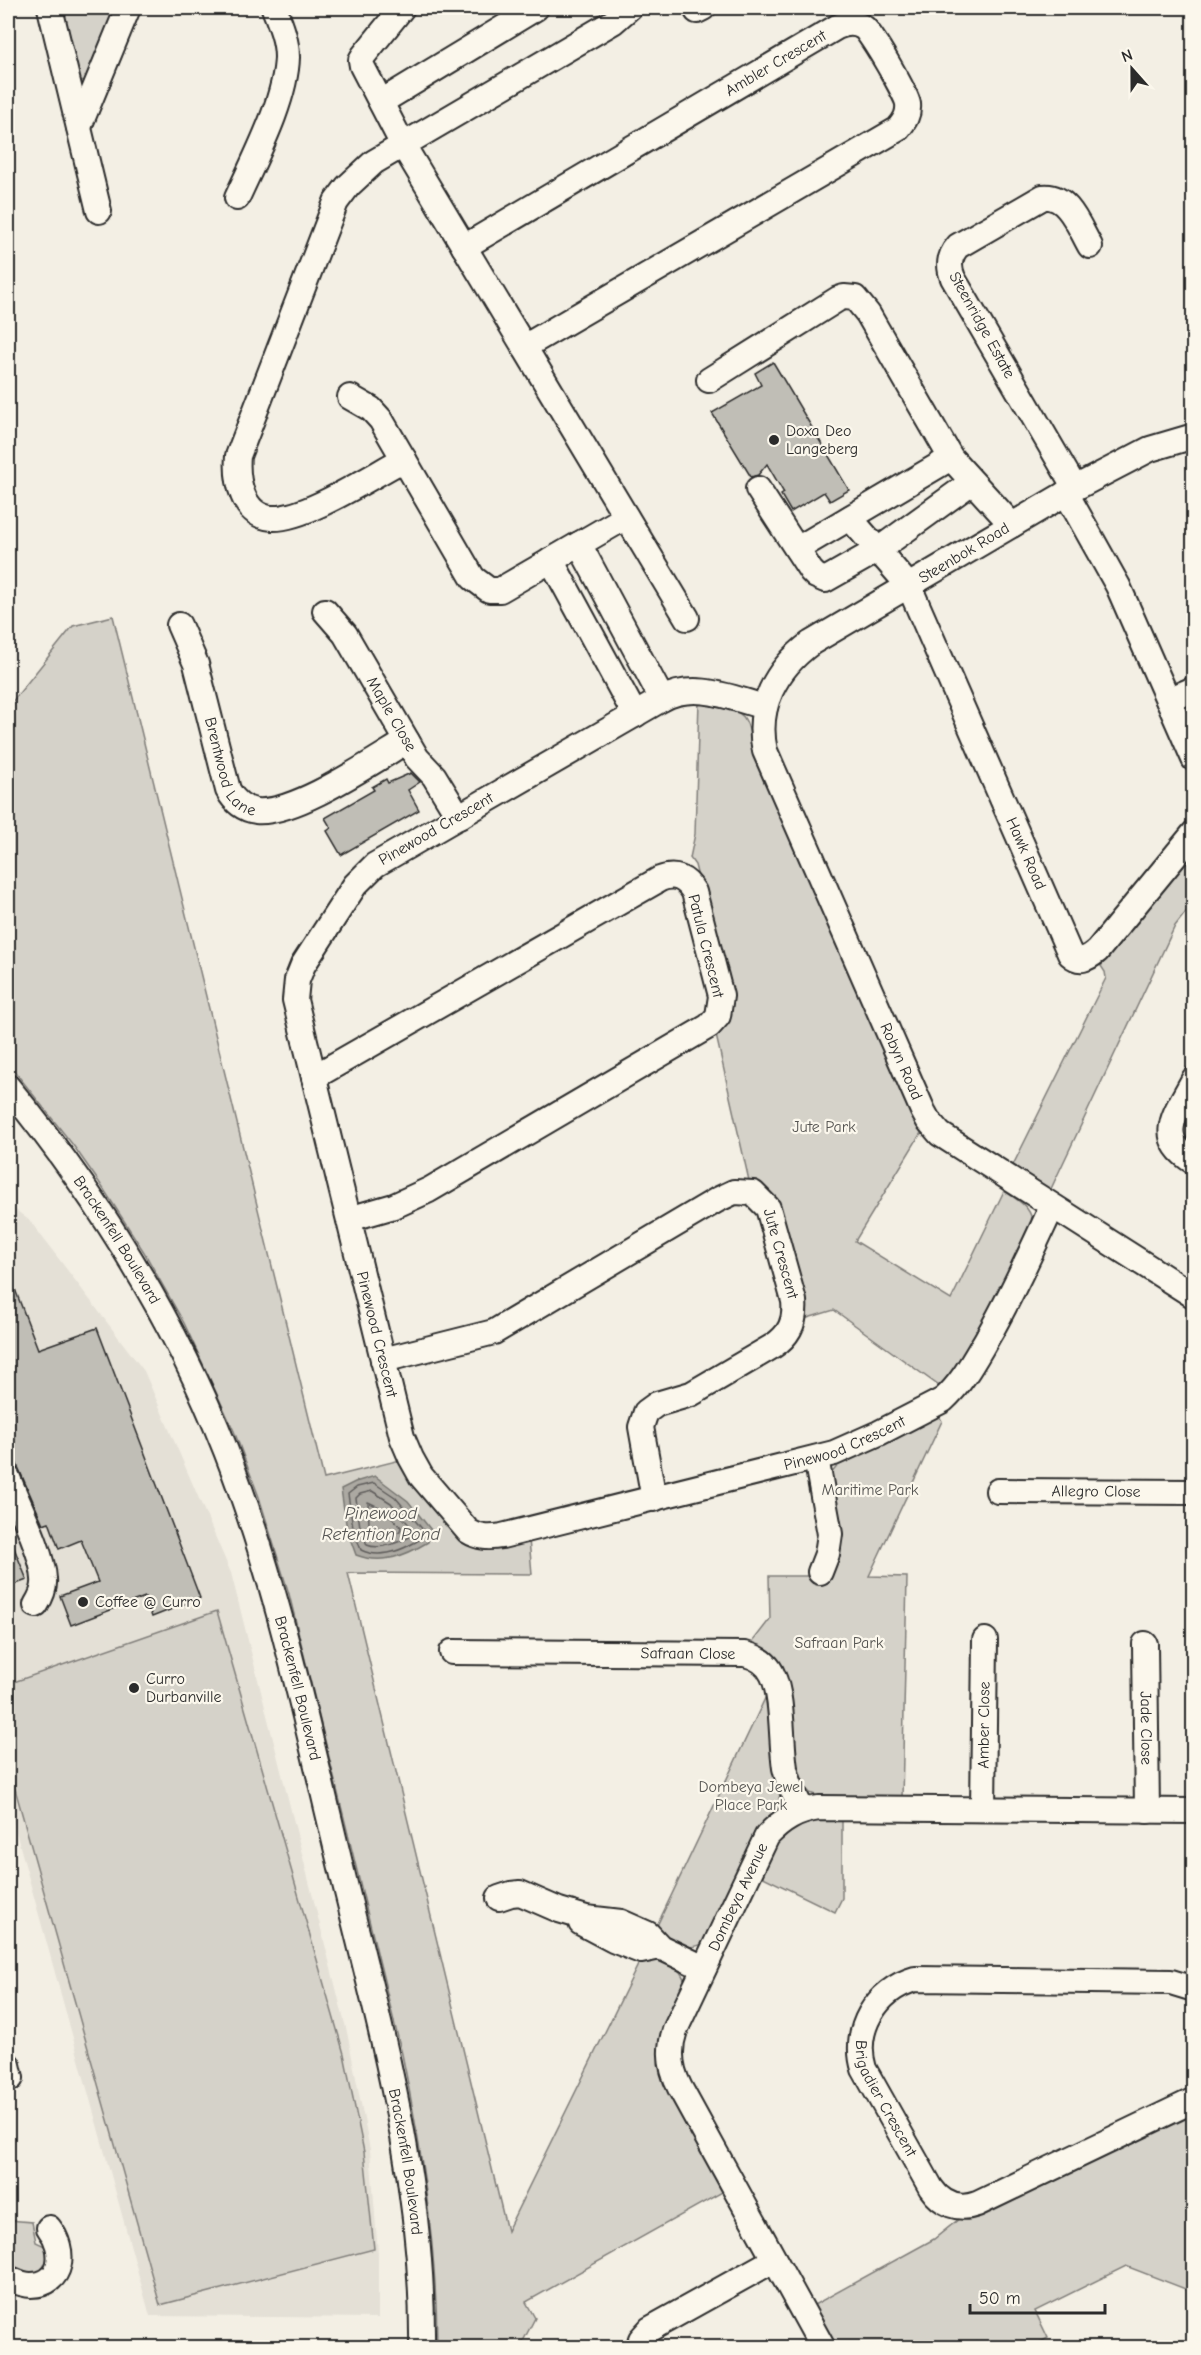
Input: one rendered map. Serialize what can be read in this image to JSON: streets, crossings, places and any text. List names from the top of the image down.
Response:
{
  "streets": {
    "street": [
      "Ambler Crescent",
      "Steenridge Estate",
      "Steenbok Road",
      "Maple Close",
      "Brentwood Lane",
      "Pinewood Crescent",
      "Hawk Road",
      "Patula Crescent",
      "Robyn Road",
      "Brackenfell Boulevard",
      "Jute Crescent",
      "Allegro Close",
      "Safraan Close",
      "Amber Close",
      "Jade Close",
      "Dombeya Avenue",
      "Brigadier Crescent"
    ]
  },
  "crossings": [
    ["Steenridge Estate", "Steenbok Road"],
    ["Steenbok Road", "Pinewood Crescent"],
    ["Steenbok Road", "Hawk Road"],
    ["Steenbok Road", "Robyn Road"],
    ["Maple Close", "Brentwood Lane"],
    ["Maple Close", "Pinewood Crescent"],
    ["Pinewood Crescent", "Patula Crescent"],
    ["Pinewood Crescent", "Robyn Road"],
    ["Pinewood Crescent", "Jute Crescent"],
    ["Safraan Close", "Dombeya Avenue"],
    ["Amber Close", "Dombeya Avenue"],
    ["Jade Close", "Dombeya Avenue"]
  ],
  "water": ["Pinewood Retention Pond"],
  "parks": [
    "Jute Park",
    "Maritime Park",
    "Safraan Park",
    "Dombeya Jewel Place Park"
  ],
  "places": ["Doxa Deo Langeberg", "Coffee @ Curro", "Curro Durbanville"],
  "scale_bar": "50 m",
  "north": "top"
}
